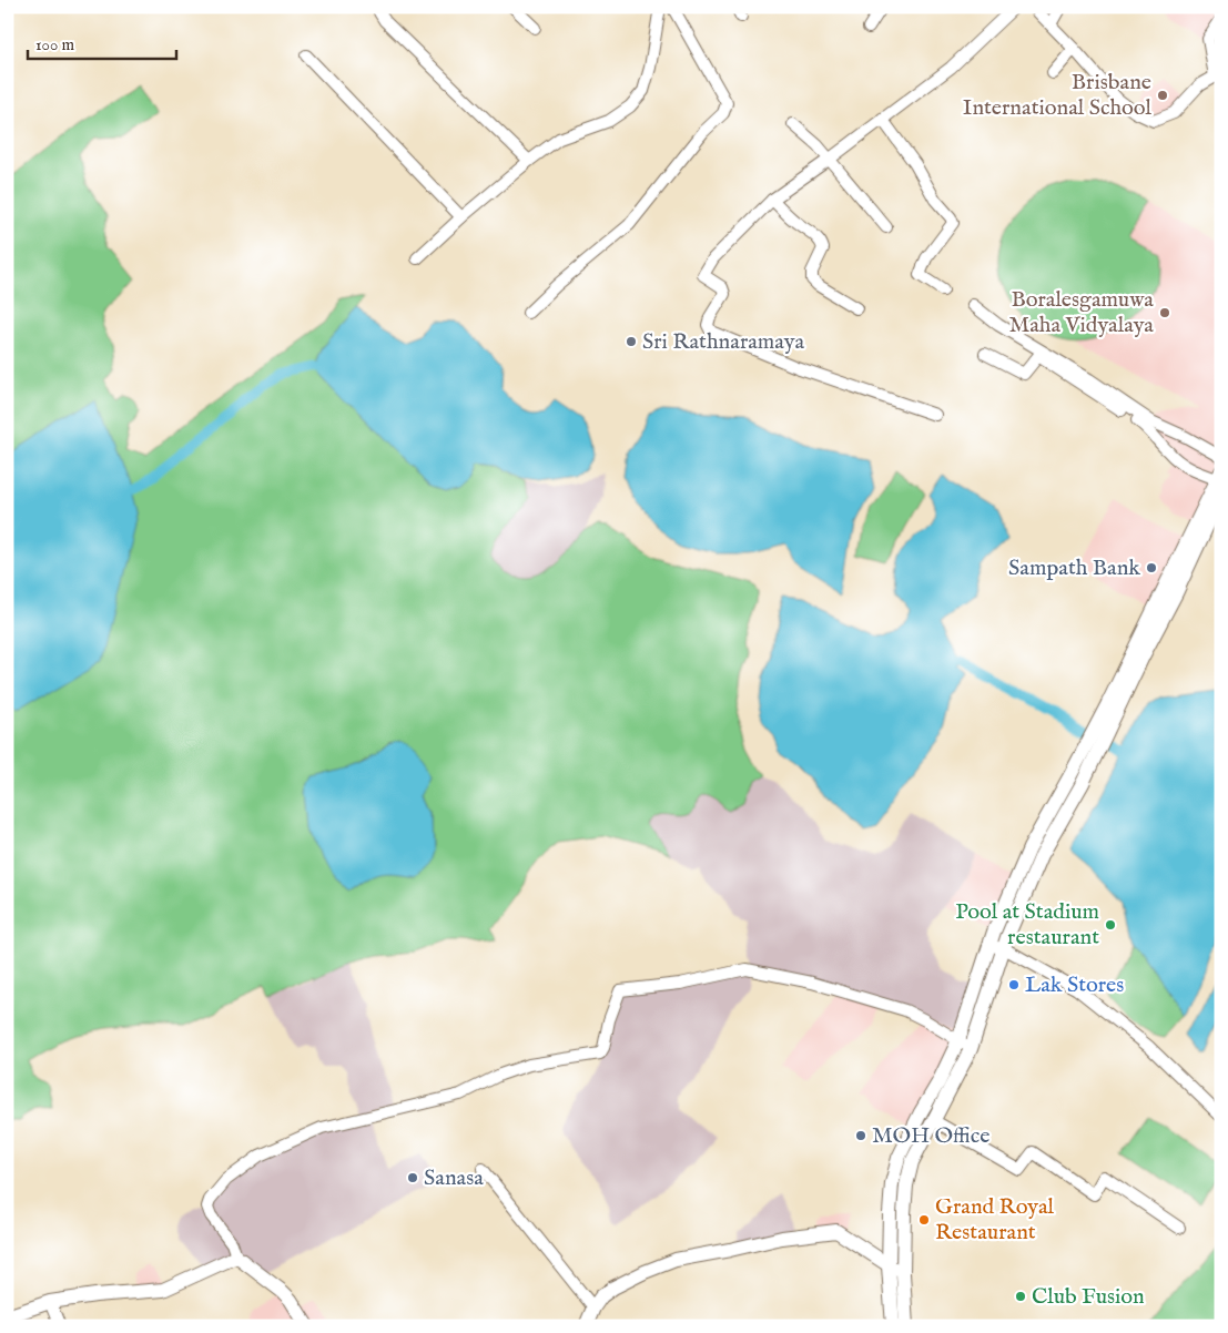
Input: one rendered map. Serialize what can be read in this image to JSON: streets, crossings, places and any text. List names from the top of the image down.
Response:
{
  "places": [
    "Brisbane International School",
    "Boralesgamuwa Maha Vidyalaya",
    "Sri Rathnaramaya",
    "Sampath Bank",
    "Pool at Stadium restaurant",
    "Lak Stores",
    "MOH Office",
    "Sanasa",
    "Grand Royal Restaurant",
    "Club Fusion"
  ],
  "scale_bar": "100 m"
}
